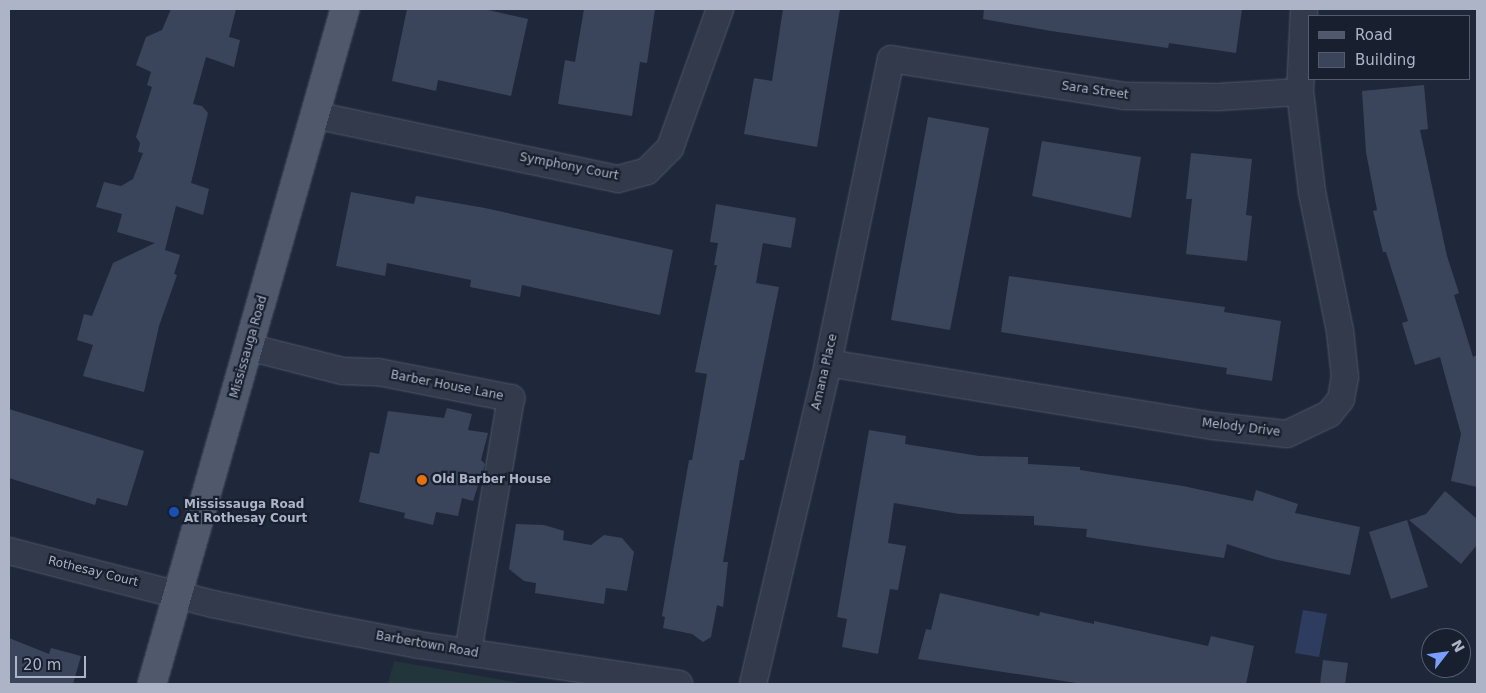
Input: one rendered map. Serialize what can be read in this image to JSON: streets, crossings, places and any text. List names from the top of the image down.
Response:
{
  "streets": {
    "main road": ["Mississauga Road"],
    "street": [
      "Sara Street",
      "Symphony Court",
      "Amana Place",
      "Barber House Lane",
      "Melody Drive",
      "Rothesay Court",
      "Barbertown Road"
    ]
  },
  "crossings": [
    ["Sara Street", "Amana Place"],
    ["Sara Street", "Melody Drive"],
    ["Symphony Court", "Mississauga Road"],
    ["Mississauga Road", "Barber House Lane"],
    ["Mississauga Road", "Rothesay Court"],
    ["Mississauga Road", "Barbertown Road"],
    ["Amana Place", "Melody Drive"],
    ["Barber House Lane", "Barbertown Road"],
    ["Rothesay Court", "Barbertown Road"]
  ],
  "places": ["Old Barber House", "Mississauga Road At Rothesay Court"],
  "legend": ["Road", "Building"],
  "scale_bar": "20 m",
  "north": "top right"
}
